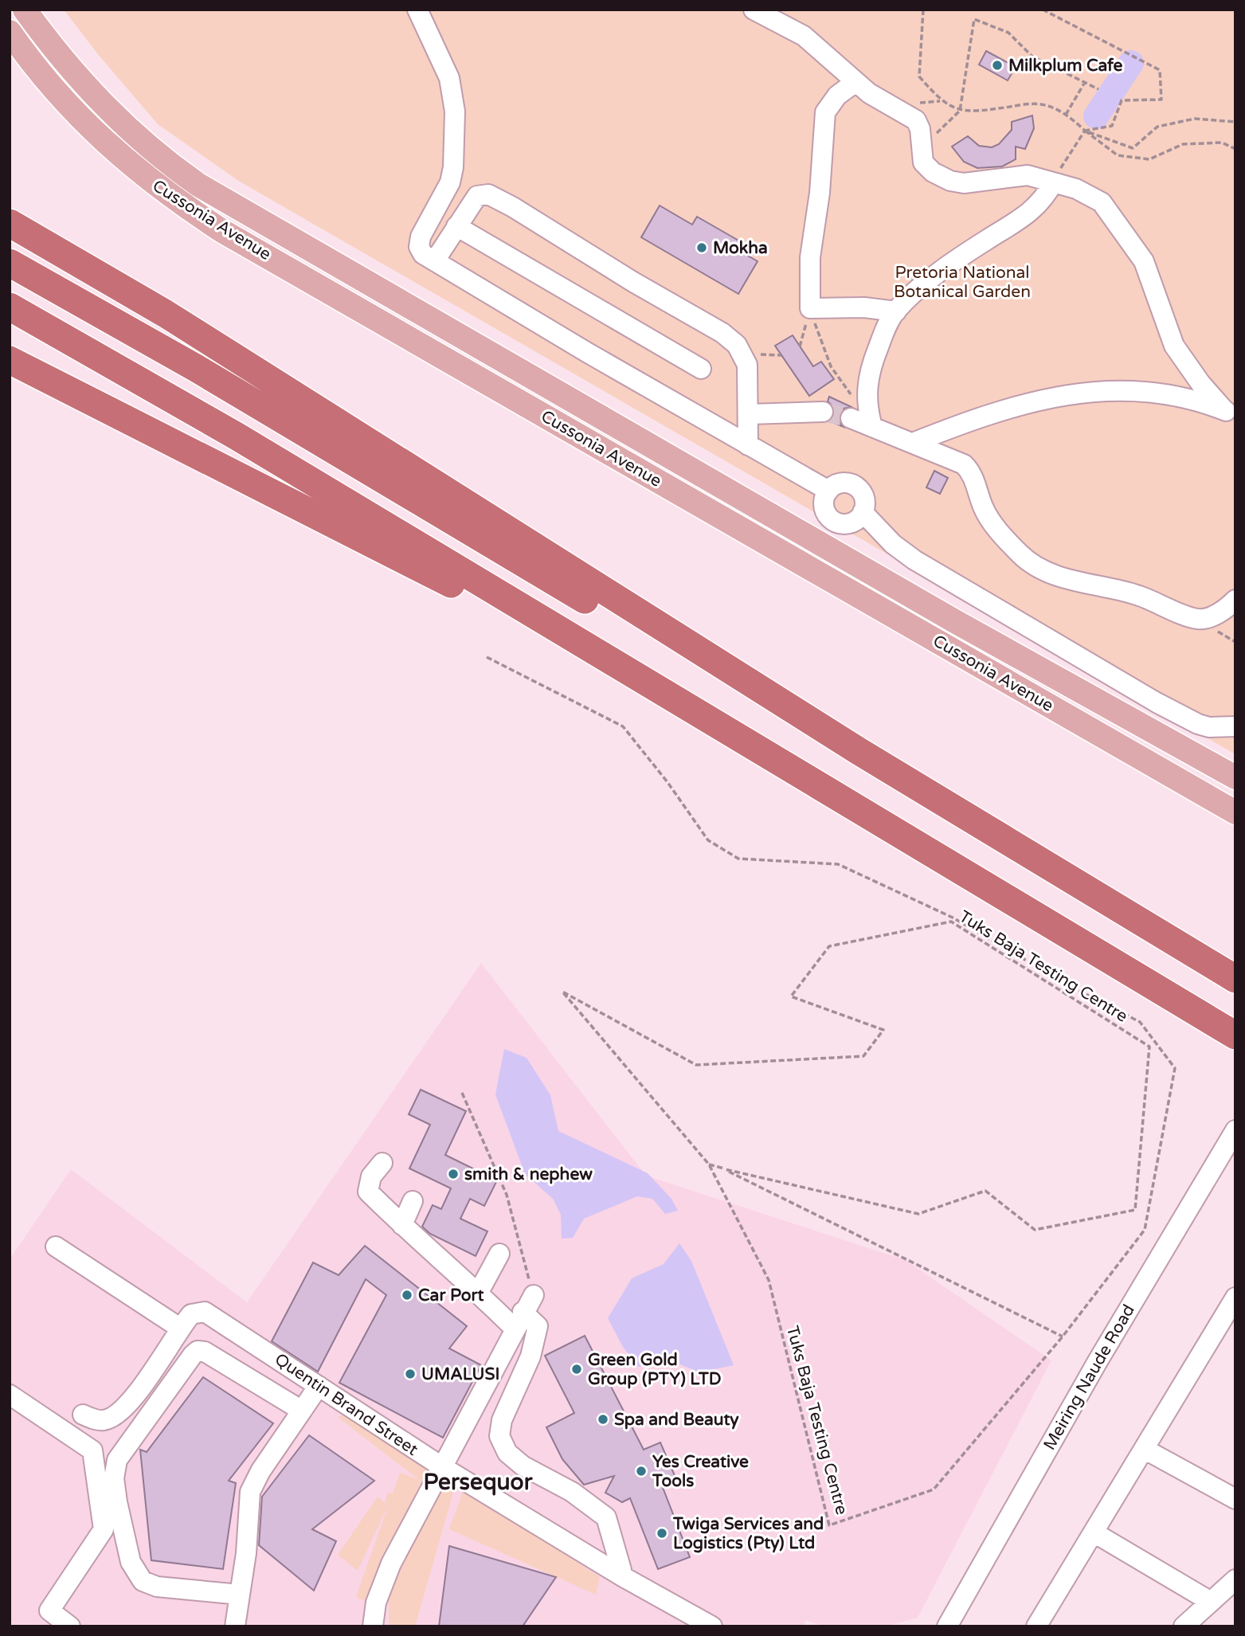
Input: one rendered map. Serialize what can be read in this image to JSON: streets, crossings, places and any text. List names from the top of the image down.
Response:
{
  "streets": {
    "main road": ["Cussonia Avenue"],
    "street": ["Meiring Naude Road", "Quentin Brand Street"],
    "path": ["Tuks Baja Testing Centre"]
  },
  "districts": ["Persequor"],
  "parks": ["Pretoria National Botanical Garden"],
  "places": [
    "Milkplum Cafe",
    "Mokha",
    "smith & nephew",
    "Car Port",
    "Green Gold Group (PTY) LTD",
    "UMALUSI",
    "Spa and Beauty",
    "Yes Creative Tools",
    "Twiga Services and Logistics (Pty) Ltd"
  ]
}
